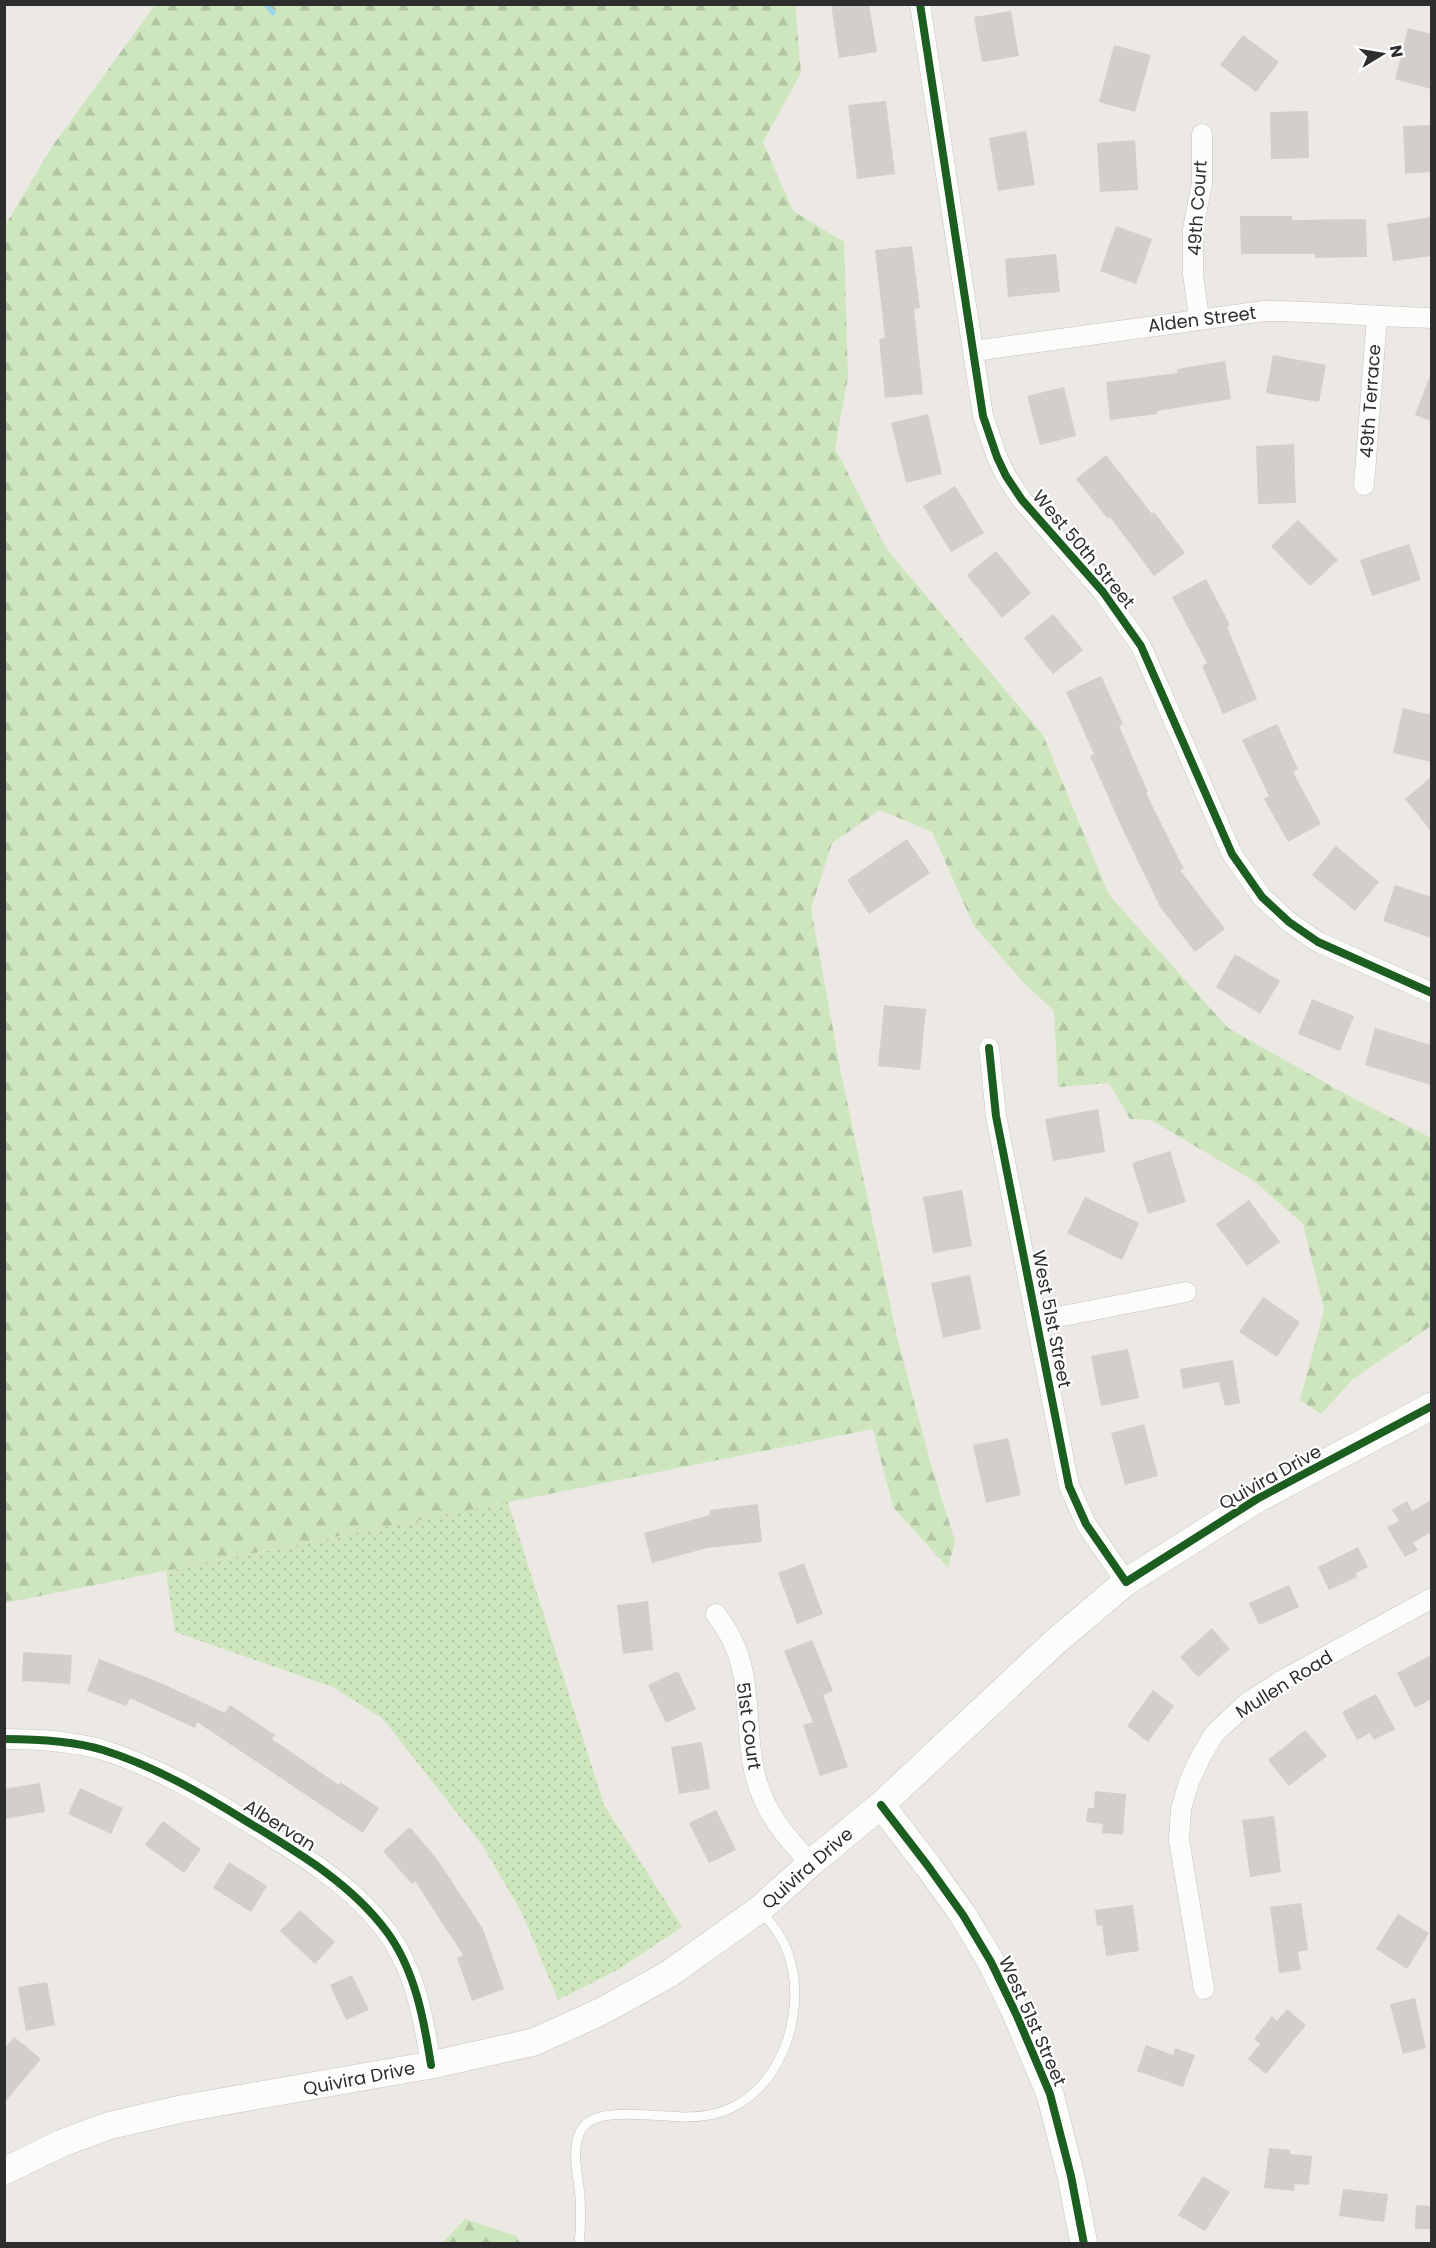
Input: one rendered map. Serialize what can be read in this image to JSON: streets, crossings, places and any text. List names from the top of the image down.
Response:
{
  "streets": {
    "main road": ["West 51st Street", "Quivira Drive"],
    "street": [
      "49th Court",
      "Alden Street",
      "49th Terrace",
      "West 50th Street",
      "Mullen Road",
      "51st Court",
      "Albervan"
    ]
  },
  "crossings": [
    ["49th Court", "Alden Street"],
    ["Alden Street", "49th Terrace"],
    ["Alden Street", "West 50th Street"],
    ["West 51st Street", "Quivira Drive"],
    ["Quivira Drive", "51st Court"],
    ["Quivira Drive", "Albervan"]
  ],
  "north": "right"
}
